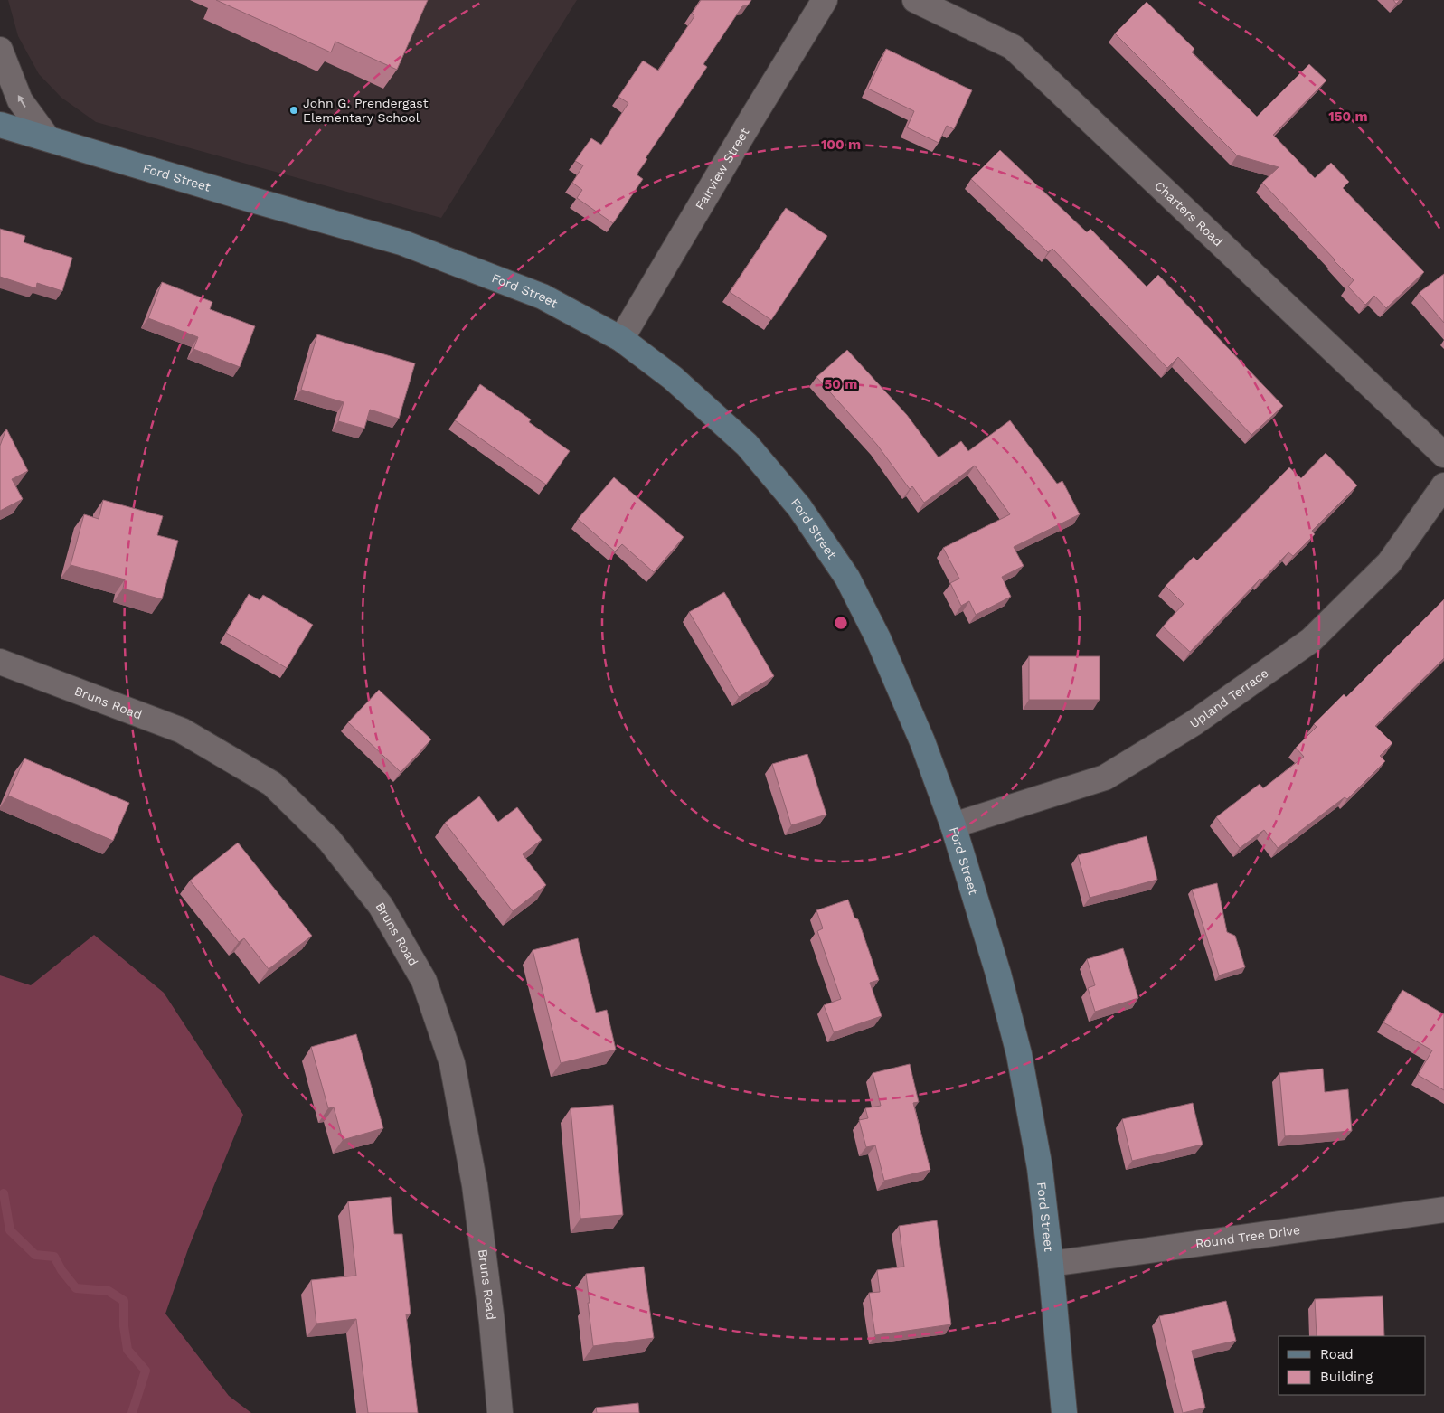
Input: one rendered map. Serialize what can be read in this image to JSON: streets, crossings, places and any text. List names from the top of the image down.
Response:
{
  "streets": {
    "street": [
      "Fairview Street",
      "Ford Street",
      "Charters Road",
      "Upland Terrace",
      "Bruns Road",
      "Round Tree Drive"
    ]
  },
  "crossings": [
    ["Fairview Street", "Ford Street"],
    ["Ford Street", "Upland Terrace"],
    ["Ford Street", "Round Tree Drive"]
  ],
  "places": ["John G. Prendergast Elementary School"],
  "legend": ["Road", "Building"],
  "rings": ["150 m", "100 m", "50 m"]
}
